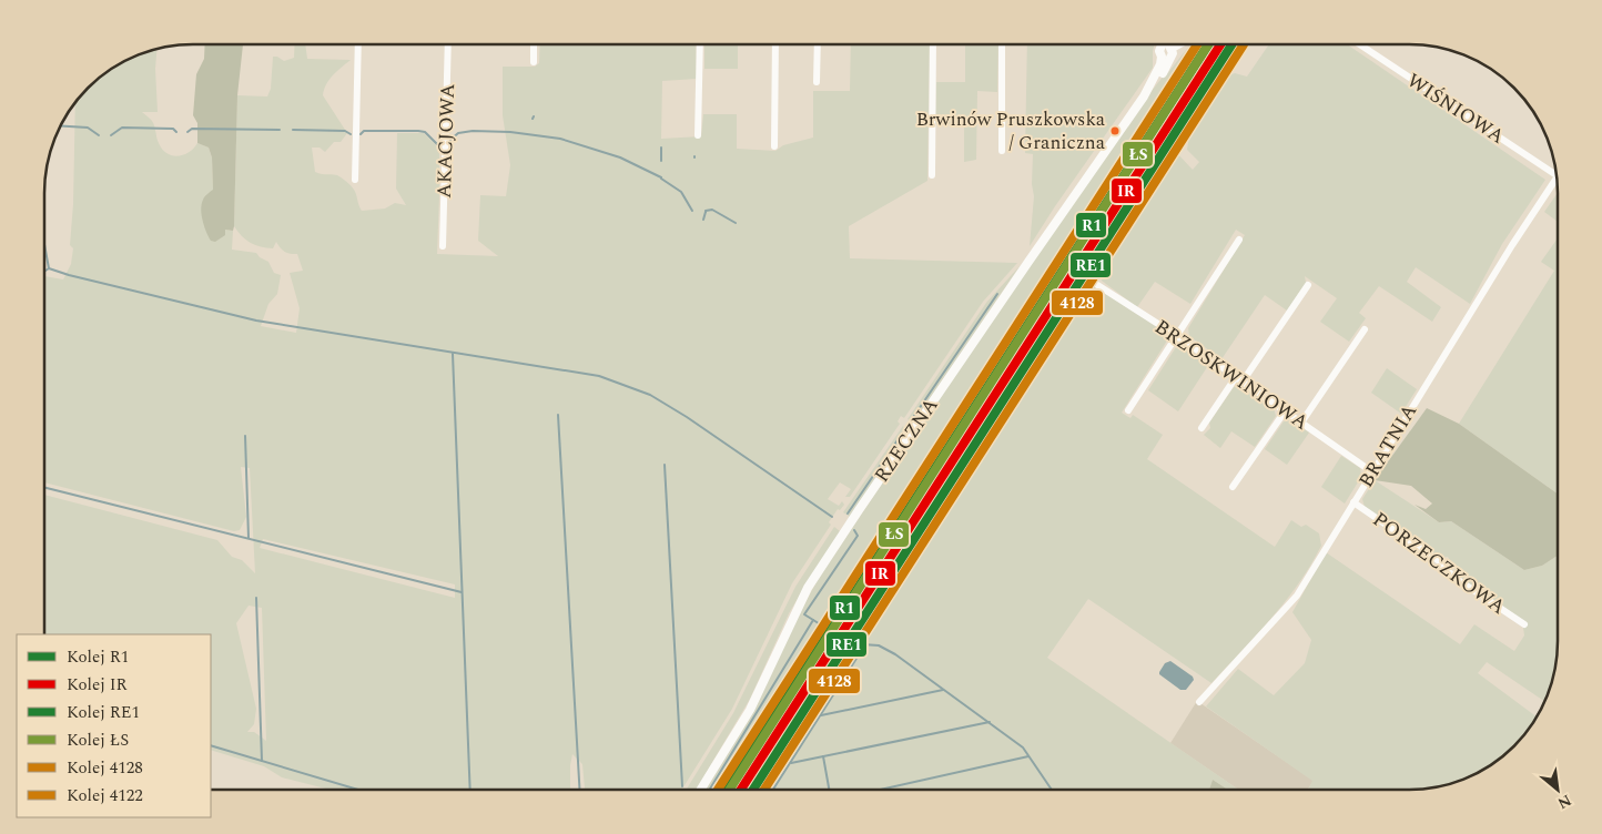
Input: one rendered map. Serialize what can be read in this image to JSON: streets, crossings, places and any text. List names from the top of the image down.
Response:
{
  "streets": {
    "street": [
      "WIŚNIOWA",
      "AKACJOWA",
      "BRZOSKWINIOWA",
      "RZECZNA",
      "BRATNIA",
      "PORZECZKOWA"
    ]
  },
  "crossings": [
    ["BRZOSKWINIOWA", "BRATNIA"],
    ["BRATNIA", "PORZECZKOWA"]
  ],
  "places": ["Brwinów Pruszkowska / Graniczna"],
  "lines": [
    "rail line R1",
    "rail line IR",
    "rail line RE1",
    "rail line ŁS",
    "rail line 4128",
    "rail line 4122"
  ],
  "legend": [
    "Kolej R1",
    "Kolej IR",
    "Kolej RE1",
    "Kolej ŁS",
    "Kolej 4128",
    "Kolej 4122"
  ],
  "north": "bottom right"
}
